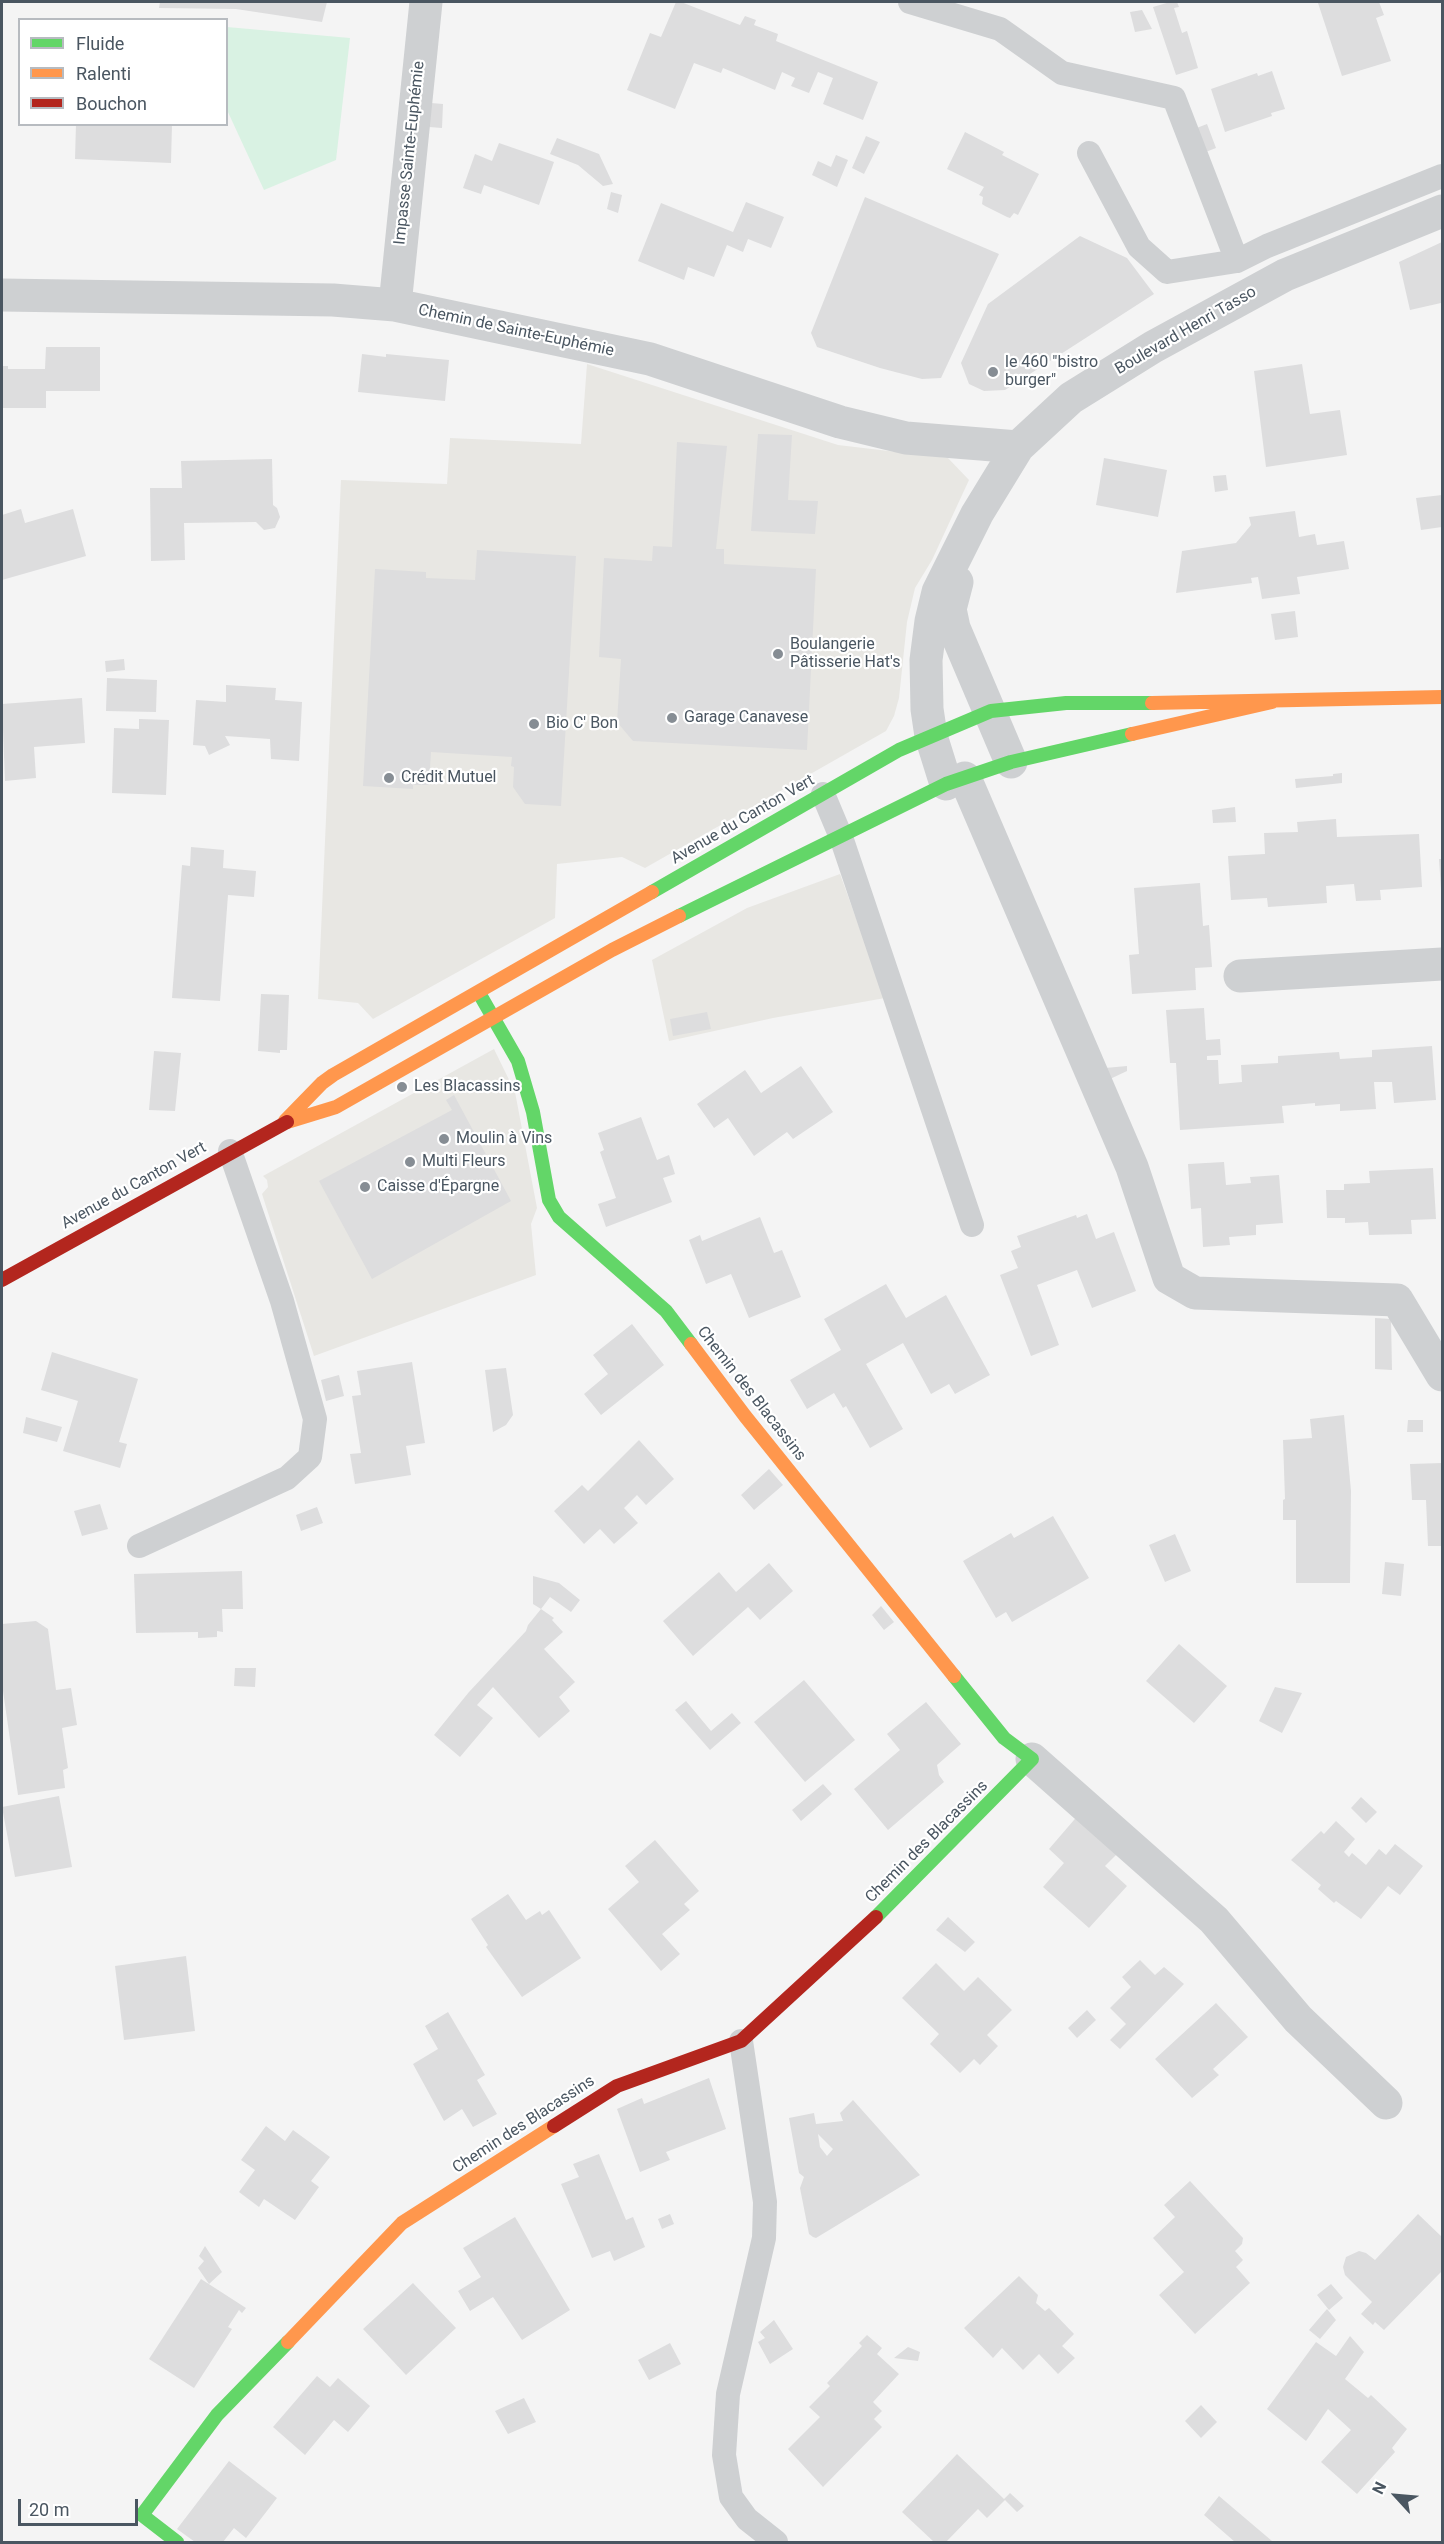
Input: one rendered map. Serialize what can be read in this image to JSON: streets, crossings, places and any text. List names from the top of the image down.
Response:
{
  "streets": {
    "street": [
      "Impasse Sainte-Euphémie",
      "Chemin de Sainte-Euphémie",
      "Boulevard Henri Tasso",
      "Avenue du Canton Vert",
      "Chemin des Blacassins"
    ]
  },
  "crossings": [
    ["Impasse Sainte-Euphémie", "Chemin de Sainte-Euphémie"],
    ["Chemin de Sainte-Euphémie", "Boulevard Henri Tasso"],
    ["Boulevard Henri Tasso", "Avenue du Canton Vert"],
    ["Avenue du Canton Vert", "Chemin des Blacassins"]
  ],
  "places": [
    "le 460 \"bistro burger\"",
    "Boulangerie Pâtisserie Hat's",
    "Garage Canavese",
    "Bio C' Bon",
    "Crédit Mutuel",
    "Les Blacassins",
    "Moulin à Vins",
    "Multi Fleurs",
    "Caisse d'Épargne"
  ],
  "legend": ["Fluide", "Ralenti", "Bouchon"],
  "scale_bar": "20 m",
  "north": "top left"
}
